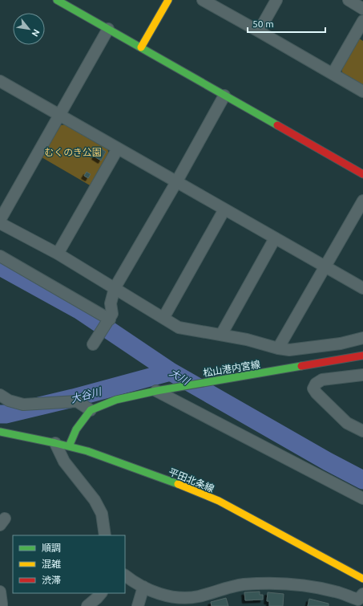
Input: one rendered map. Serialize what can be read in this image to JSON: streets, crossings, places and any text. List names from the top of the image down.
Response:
{
  "streets": {
    "main road": ["松山港内宮線", "平田北条線"]
  },
  "water": ["大川", "大谷川"],
  "parks": ["むくのき公園"],
  "legend": ["順調", "混雑", "渋滞"],
  "scale_bar": "50 m",
  "north": "bottom right"
}
